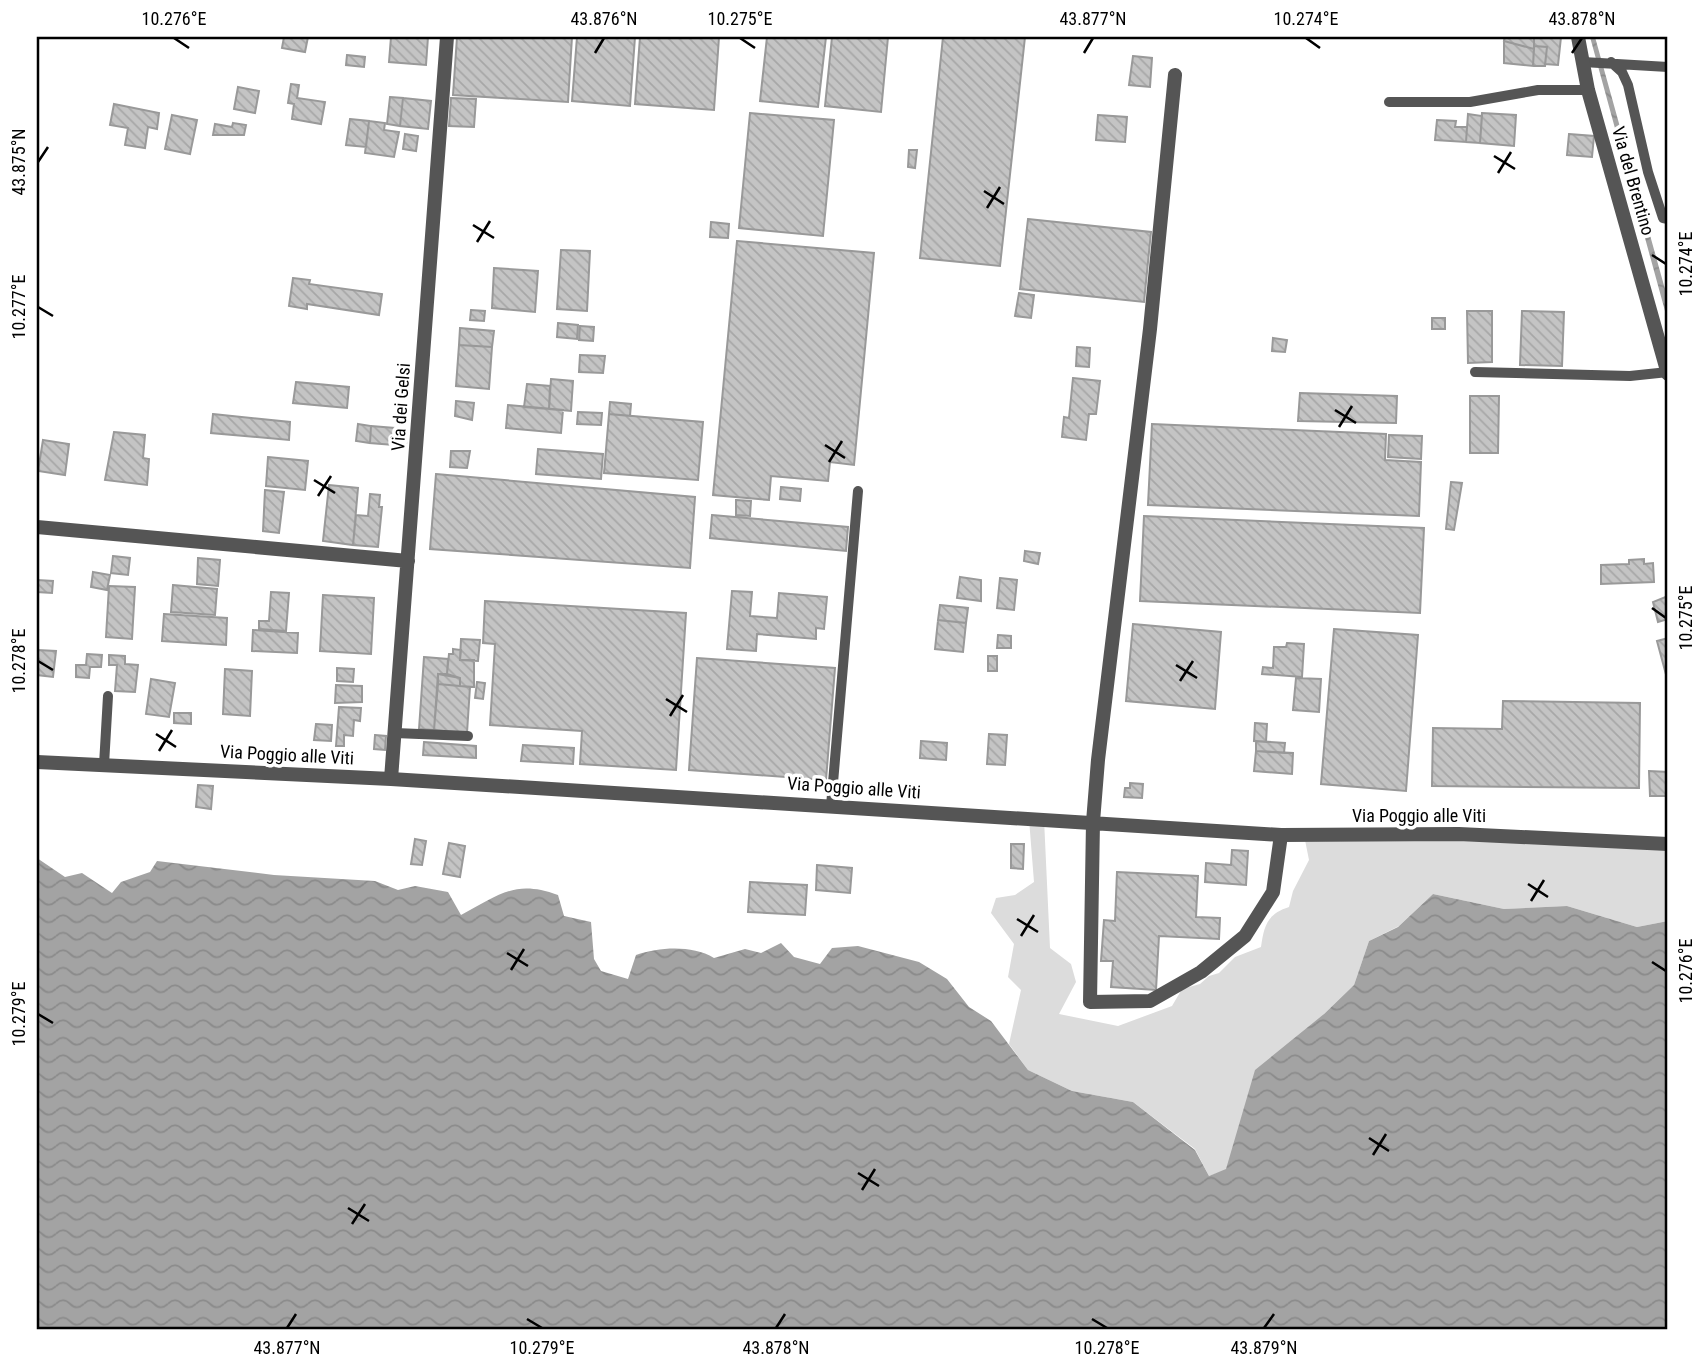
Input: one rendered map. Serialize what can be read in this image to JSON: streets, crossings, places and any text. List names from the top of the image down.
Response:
{
  "streets": {
    "street": ["Via del Brentino", "Via dei Gelsi", "Via Poggio alle Viti"]
  },
  "crossings": [
    ["Via dei Gelsi", "Via Poggio alle Viti"]
  ],
  "coordinates": [
    "10.276°E",
    "43.876°N",
    "10.275°E",
    "43.877°N",
    "10.274°E",
    "43.878°N",
    "43.875°N",
    "10.277°E",
    "10.278°E",
    "10.279°E",
    "43.879°N"
  ]
}
